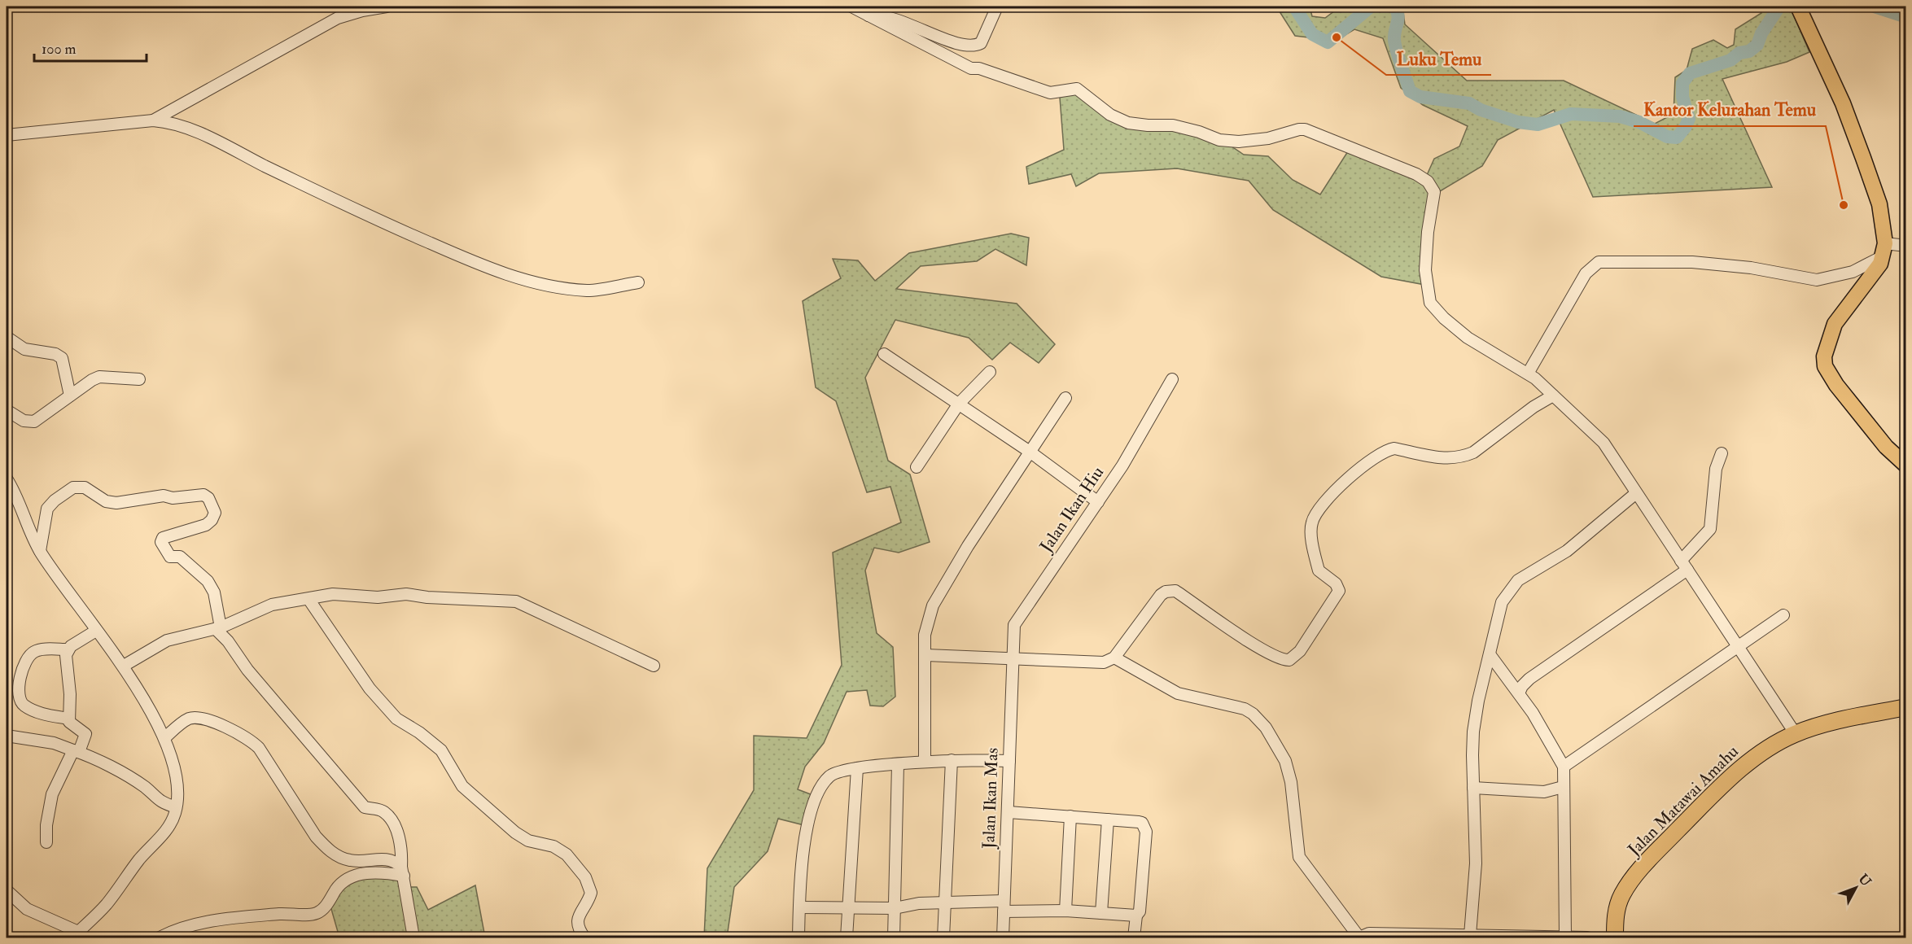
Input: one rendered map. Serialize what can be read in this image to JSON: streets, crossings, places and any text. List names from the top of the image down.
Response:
{
  "streets": {
    "highway": ["Jalan Matawai Amahu"],
    "street": ["Jalan Ikan Hiu", "Jalan Ikan Mas"]
  },
  "crossings": [
    ["Jalan Ikan Hiu", "Jalan Ikan Mas"]
  ],
  "places": ["Luku Temu", "Kantor Kelurahan Temu"],
  "scale_bar": "100 m",
  "north": "top right"
}
